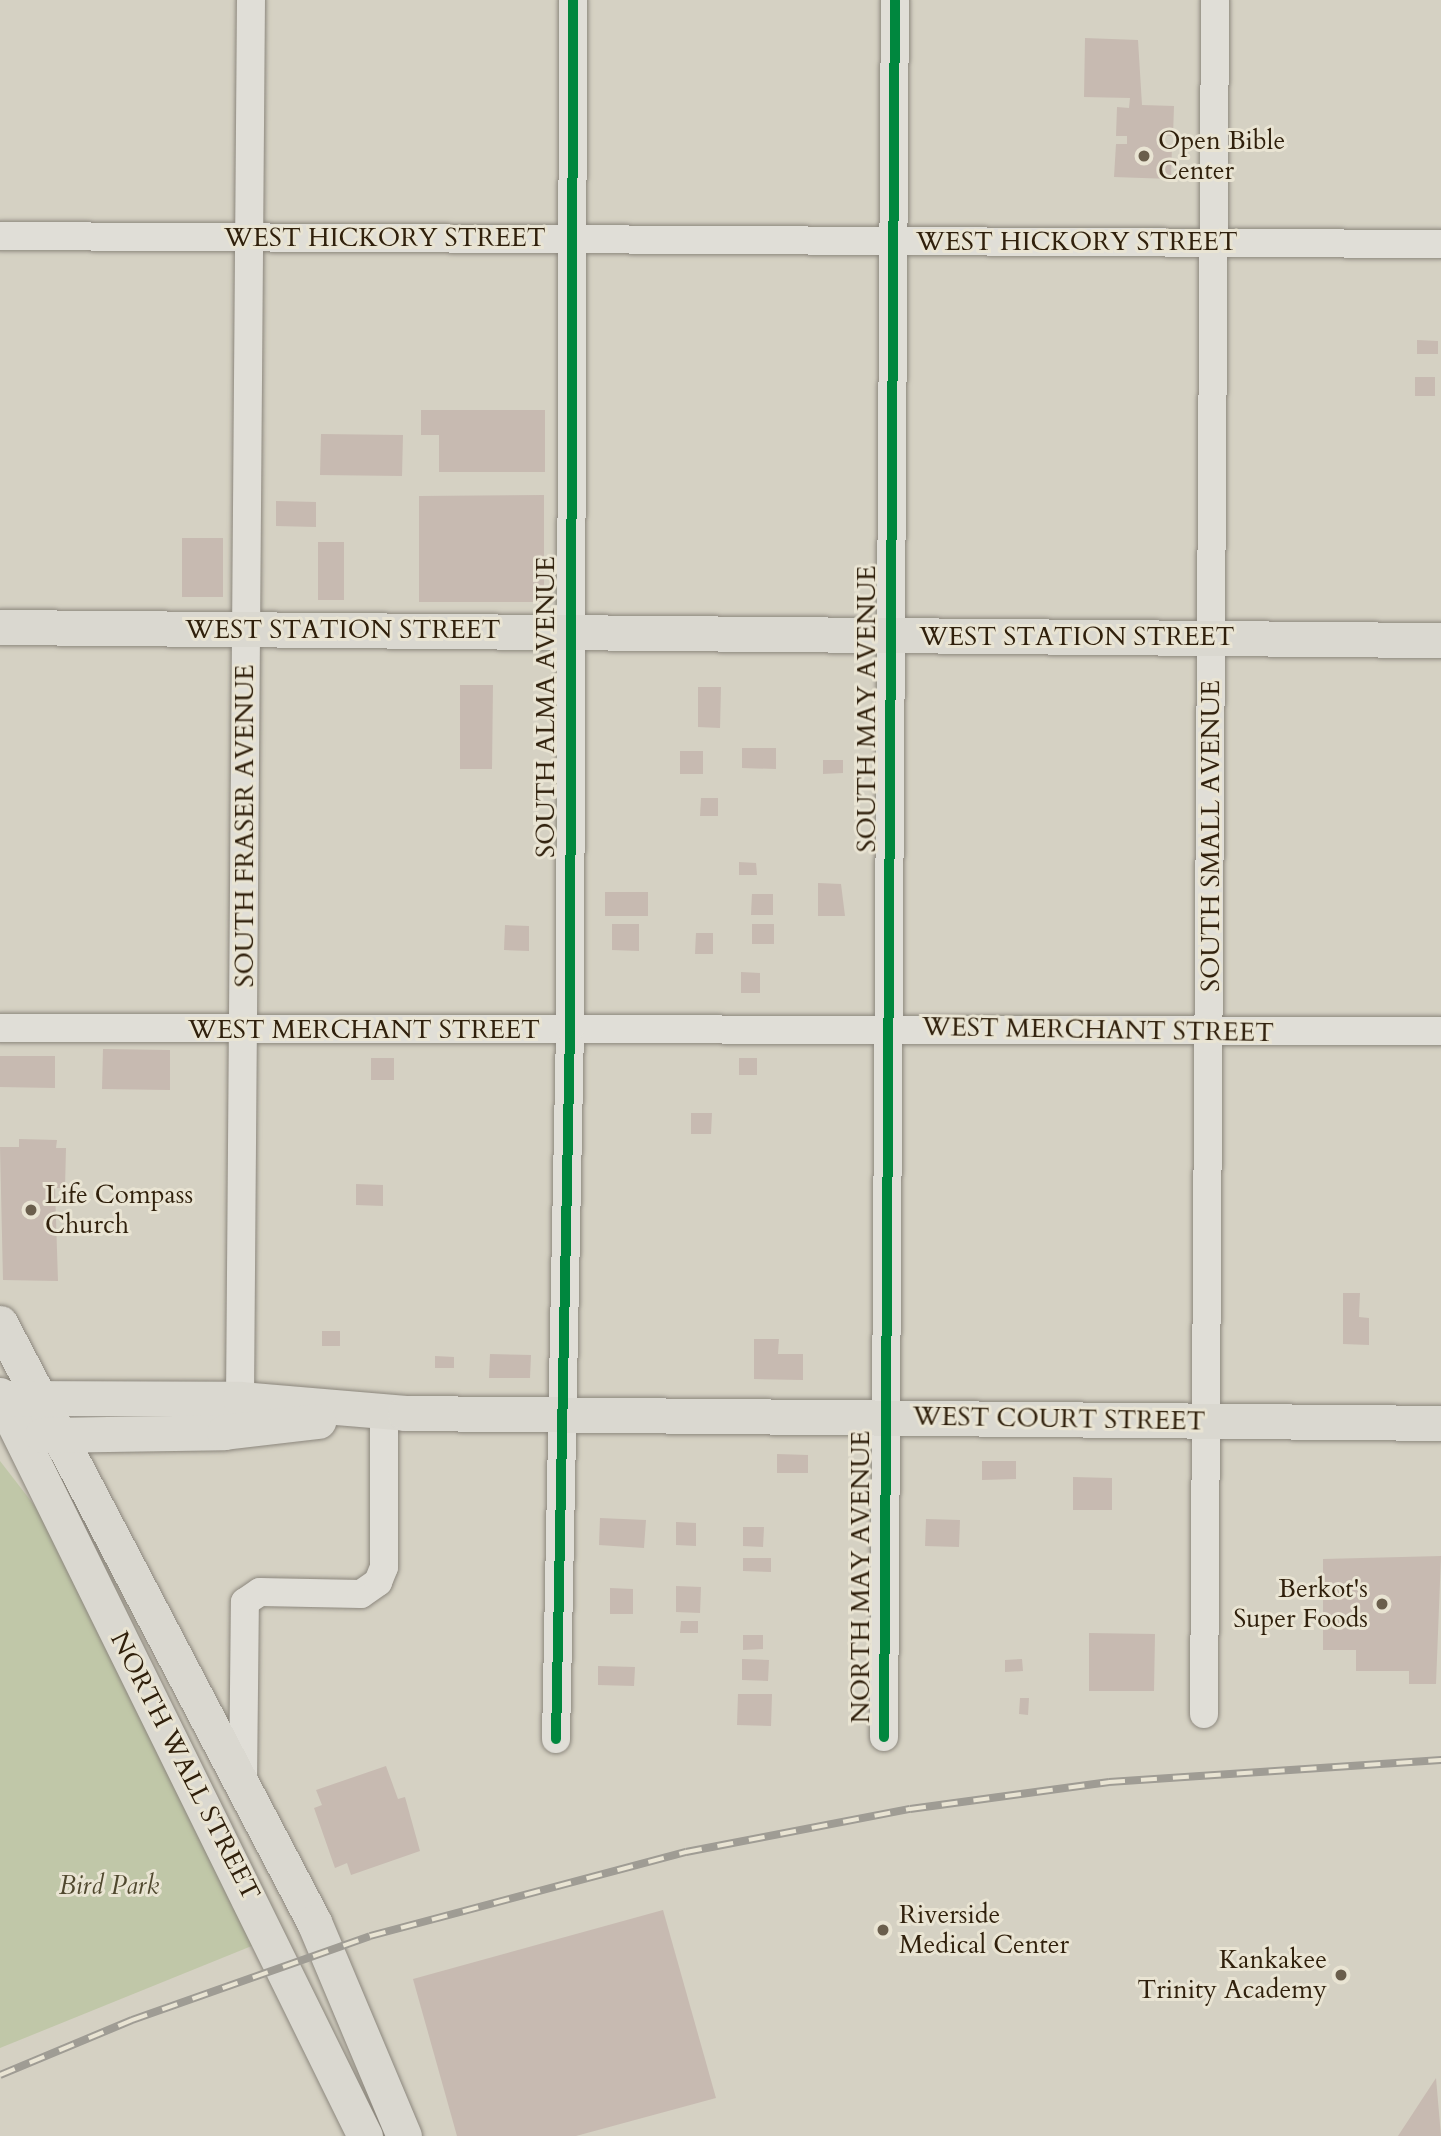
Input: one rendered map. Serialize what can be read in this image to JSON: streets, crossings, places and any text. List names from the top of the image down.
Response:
{
  "streets": {
    "main road": ["WEST STATION STREET", "WEST COURT STREET", "NORTH WALL STREET"],
    "street": [
      "WEST HICKORY STREET",
      "SOUTH ALMA AVENUE",
      "SOUTH MAY AVENUE",
      "SOUTH FRASER AVENUE",
      "SOUTH SMALL AVENUE",
      "WEST MERCHANT STREET",
      "NORTH MAY AVENUE"
    ]
  },
  "crossings": [
    ["WEST HICKORY STREET", "SOUTH ALMA AVENUE"],
    ["WEST HICKORY STREET", "SOUTH MAY AVENUE"],
    ["WEST HICKORY STREET", "SOUTH FRASER AVENUE"],
    ["WEST HICKORY STREET", "SOUTH SMALL AVENUE"],
    ["WEST STATION STREET", "SOUTH ALMA AVENUE"],
    ["WEST STATION STREET", "SOUTH MAY AVENUE"],
    ["WEST STATION STREET", "SOUTH FRASER AVENUE"],
    ["WEST STATION STREET", "SOUTH SMALL AVENUE"],
    ["SOUTH ALMA AVENUE", "WEST MERCHANT STREET"],
    ["SOUTH ALMA AVENUE", "WEST COURT STREET"],
    ["SOUTH MAY AVENUE", "WEST MERCHANT STREET"],
    ["SOUTH MAY AVENUE", "WEST COURT STREET"],
    ["SOUTH MAY AVENUE", "NORTH MAY AVENUE"],
    ["SOUTH FRASER AVENUE", "WEST MERCHANT STREET"],
    ["SOUTH FRASER AVENUE", "WEST COURT STREET"],
    ["SOUTH SMALL AVENUE", "WEST MERCHANT STREET"],
    ["SOUTH SMALL AVENUE", "WEST COURT STREET"],
    ["WEST COURT STREET", "NORTH MAY AVENUE"],
    ["WEST COURT STREET", "NORTH WALL STREET"]
  ],
  "parks": ["Bird Park"],
  "places": [
    "Open Bible Center",
    "Life Compass Church",
    "Berkot's Super Foods",
    "Riverside Medical Center",
    "Kankakee Trinity Academy"
  ]
}
